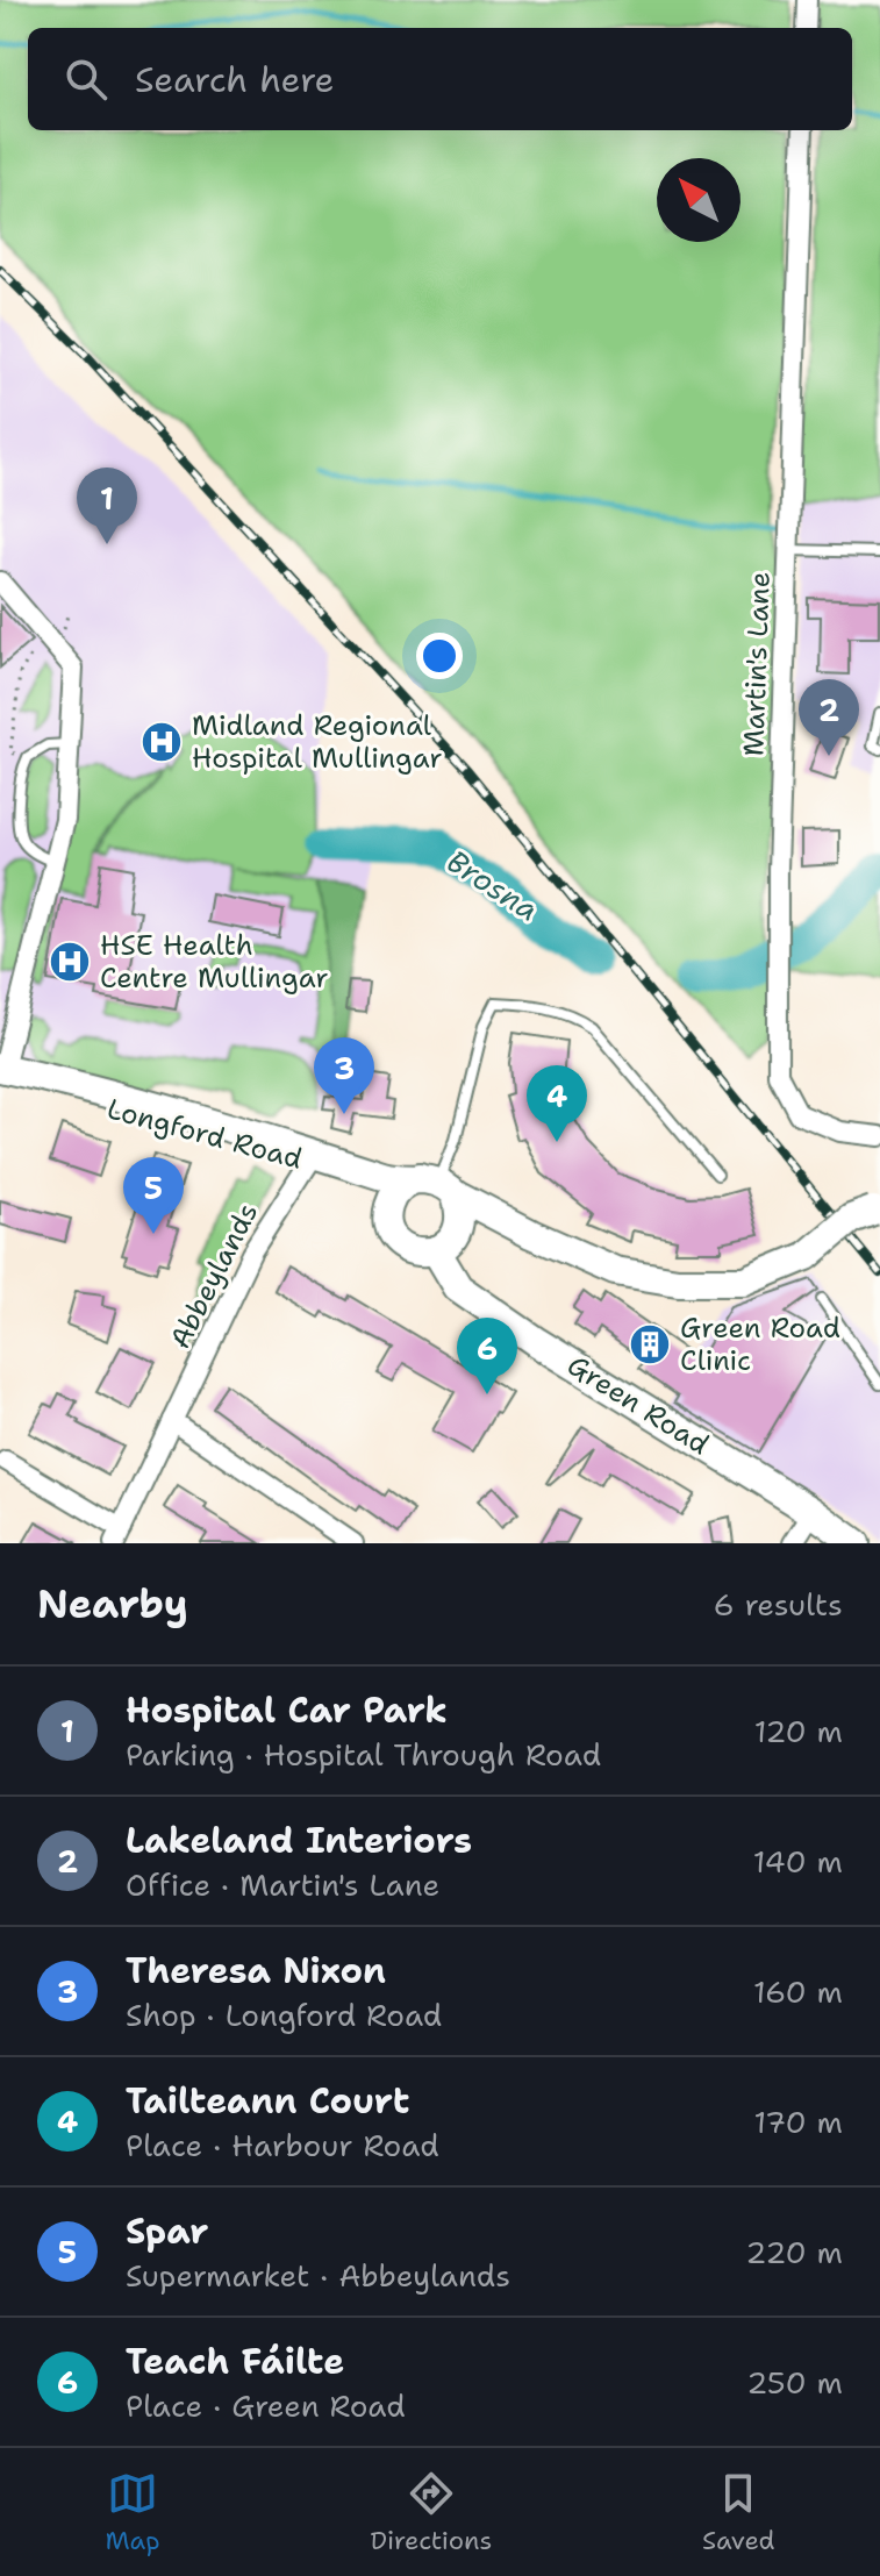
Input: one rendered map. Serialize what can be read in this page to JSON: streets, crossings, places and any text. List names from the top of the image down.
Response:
{
  "streets": {
    "street": [
      "Martin's Lane",
      "Longford Road",
      "Abbeylands",
      "Green Road"
    ]
  },
  "crossings": [
    ["Longford Road", "Abbeylands"],
    ["Longford Road", "Green Road"]
  ],
  "water": ["Brosna"],
  "places": {
    "hospital": ["Midland Regional Hospital Mullingar", "HSE Health Centre Mullingar"],
    "building": ["Green Road Clinic"]
  },
  "north": "top left",
  "page": {
    "search": "Search here",
    "pins": [
      "1",
      "2",
      "3",
      "4",
      "5",
      "6"
    ],
    "heading": ["Nearby", "6 results"],
    "list": [
      {
        "mark": "1",
        "name": "Hospital Car Park",
        "note": "Parking · Hospital Through Road",
        "value": "120 m"
      },
      {
        "mark": "2",
        "name": "Lakeland Interiors",
        "note": "Office · Martin's Lane",
        "value": "140 m"
      },
      {
        "mark": "3",
        "name": "Theresa Nixon",
        "note": "Shop · Longford Road",
        "value": "160 m"
      },
      {
        "mark": "4",
        "name": "Tailteann Court",
        "note": "Place · Harbour Road",
        "value": "170 m"
      },
      {
        "mark": "5",
        "name": "Spar",
        "note": "Supermarket · Abbeylands",
        "value": "220 m"
      },
      {
        "mark": "6",
        "name": "Teach Fáilte",
        "note": "Place · Green Road",
        "value": "250 m"
      }
    ],
    "nav": ["Map", "Directions", "Saved"]
  }
}
